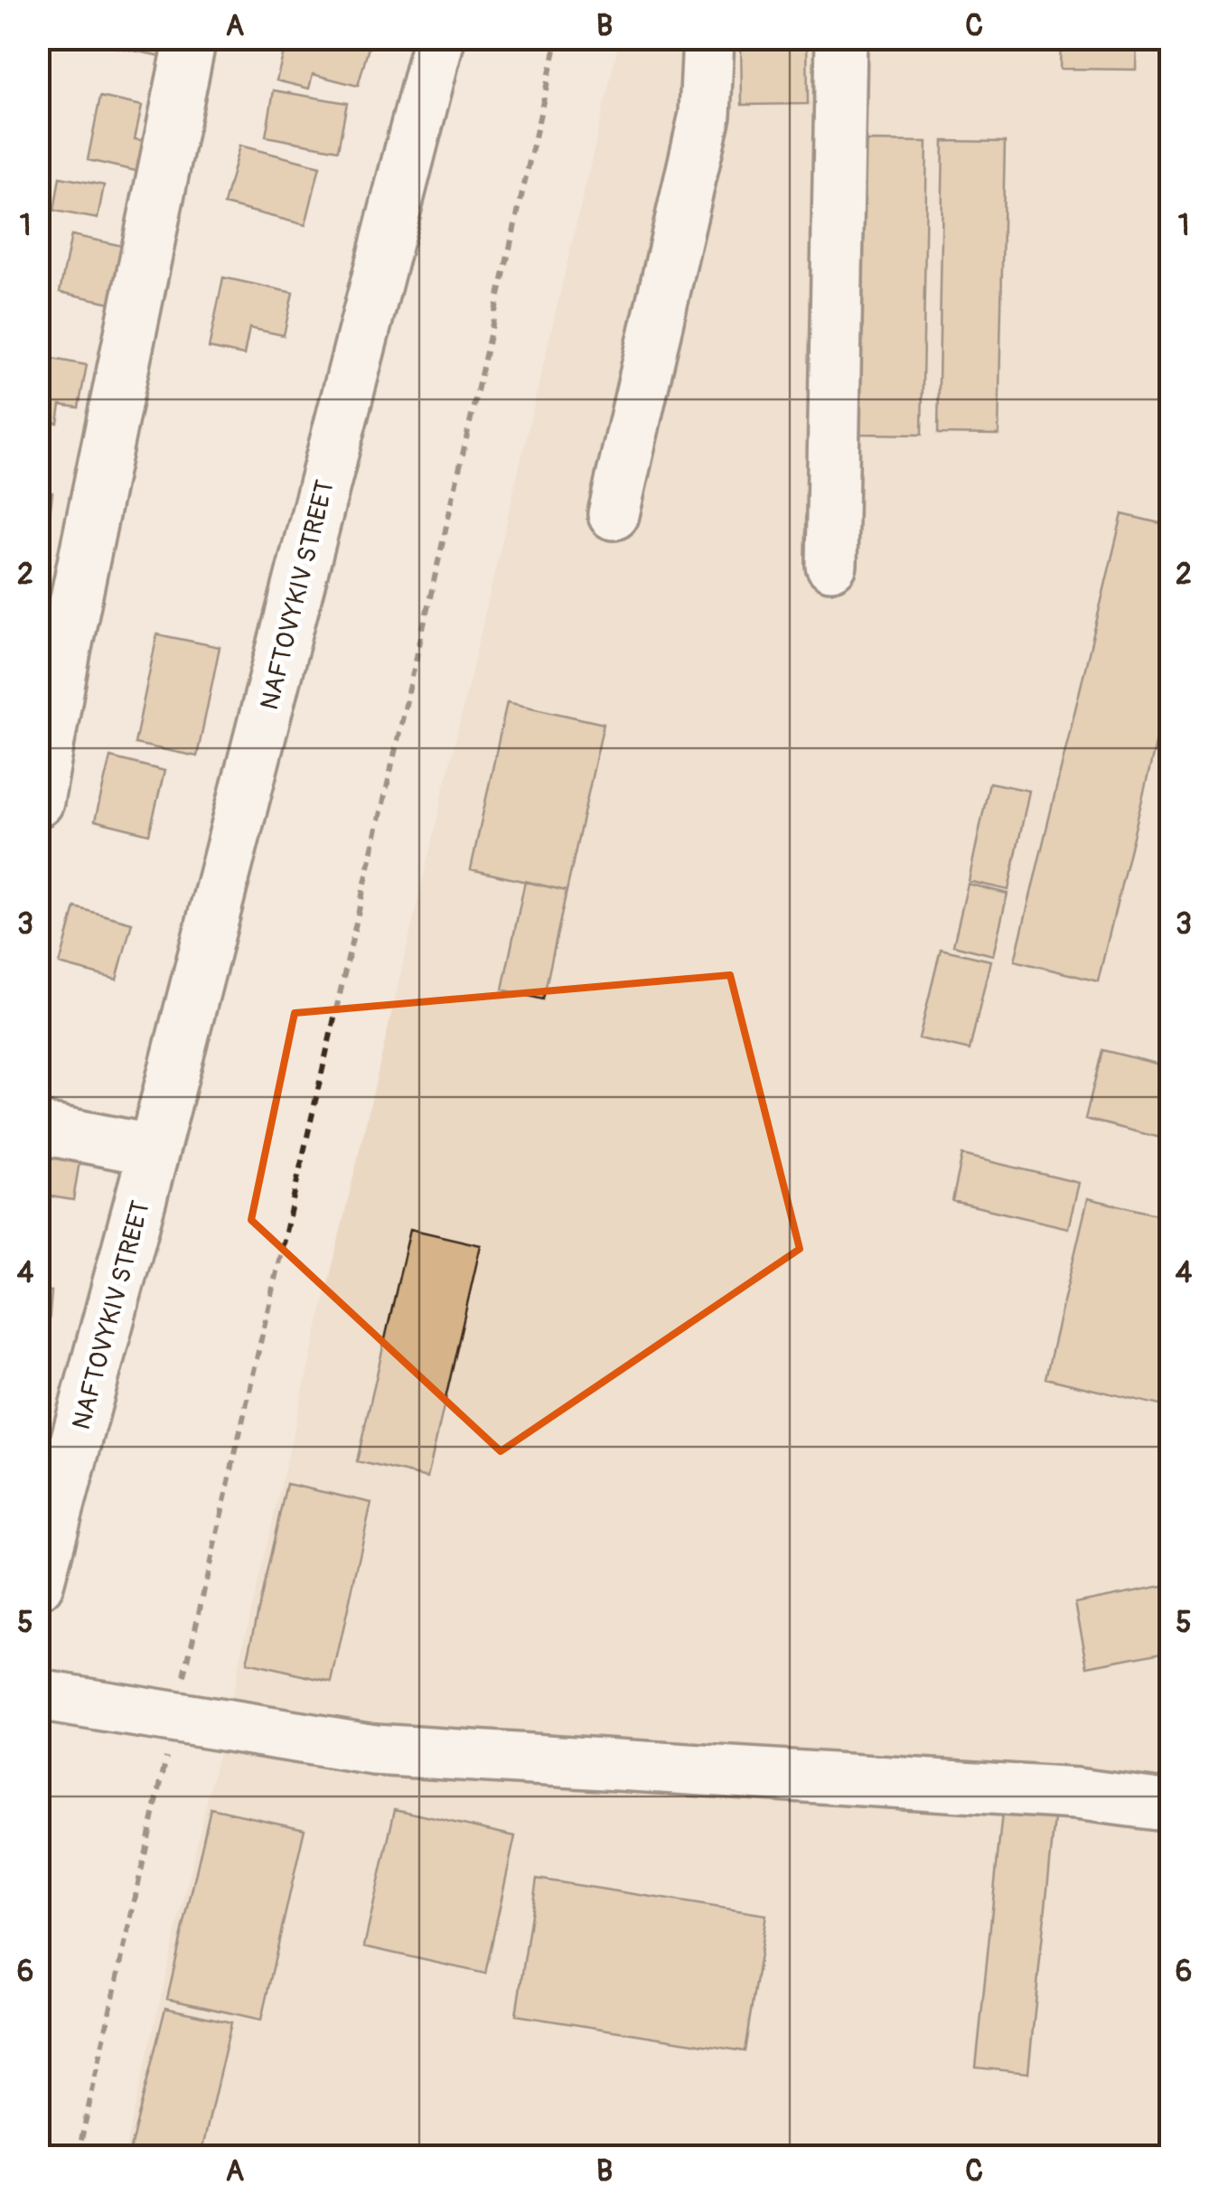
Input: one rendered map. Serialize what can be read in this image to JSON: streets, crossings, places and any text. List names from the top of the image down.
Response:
{
  "streets": {
    "street": ["NAFTOVYKIV STREET"]
  },
  "grid": {
    "columns": ["A", "B", "C"],
    "rows": [
      "1",
      "2",
      "3",
      "4",
      "5",
      "6"
    ]
  }
}
